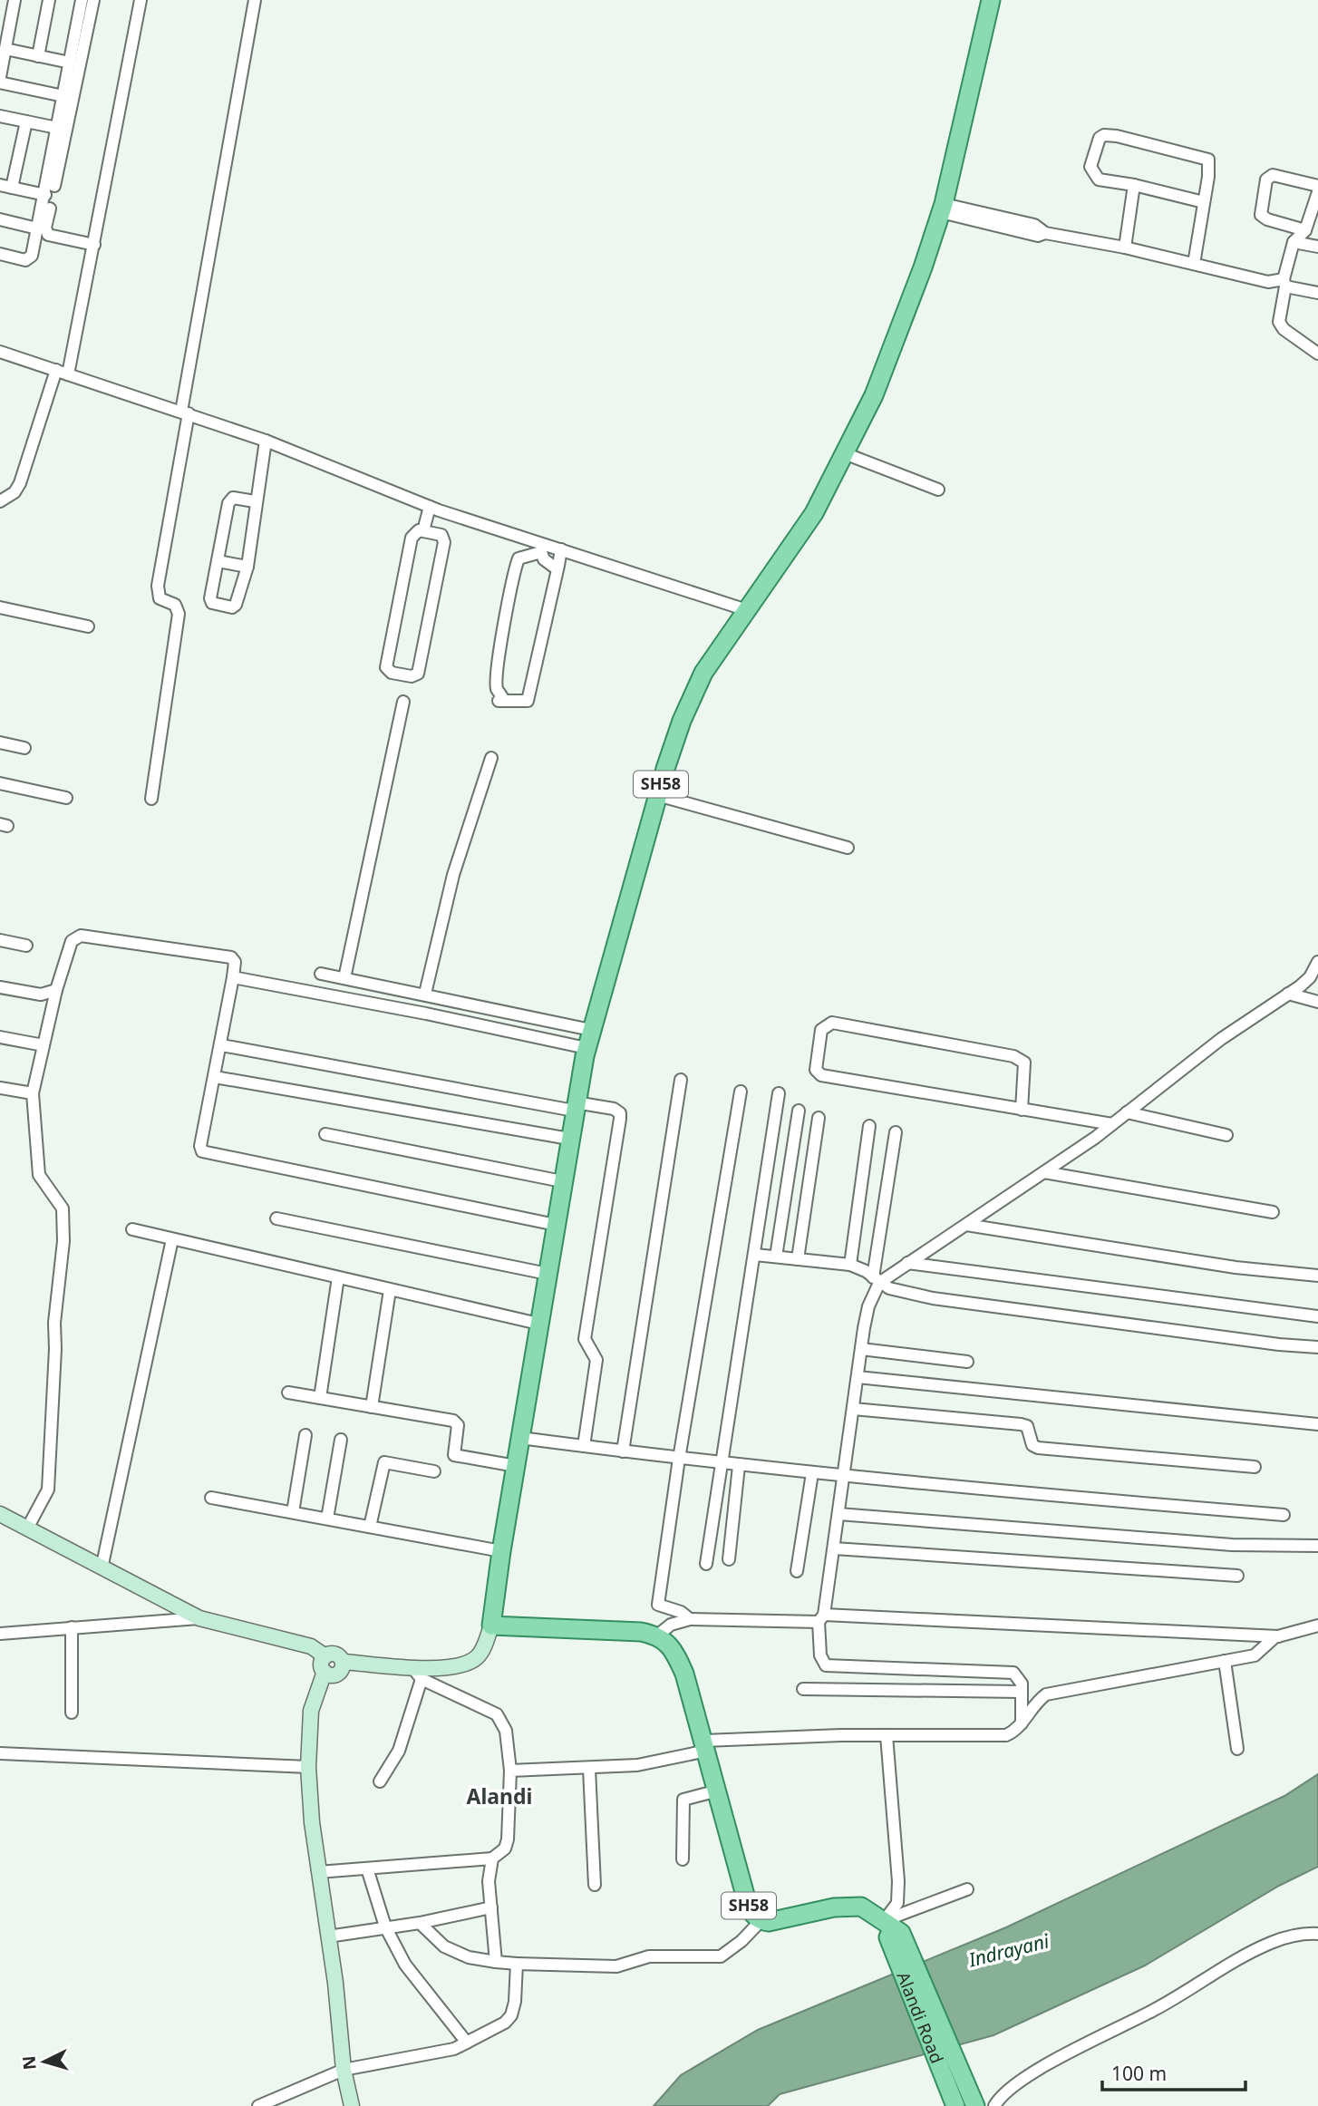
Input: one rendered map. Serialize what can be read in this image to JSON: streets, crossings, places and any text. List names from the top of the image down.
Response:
{
  "streets": {
    "main road": ["SH58", "Alandi Road"]
  },
  "crossings": [
    ["SH58", "Alandi Road"]
  ],
  "districts": ["Alandi"],
  "water": ["Indrayani"],
  "scale_bar": "100 m",
  "north": "left"
}
